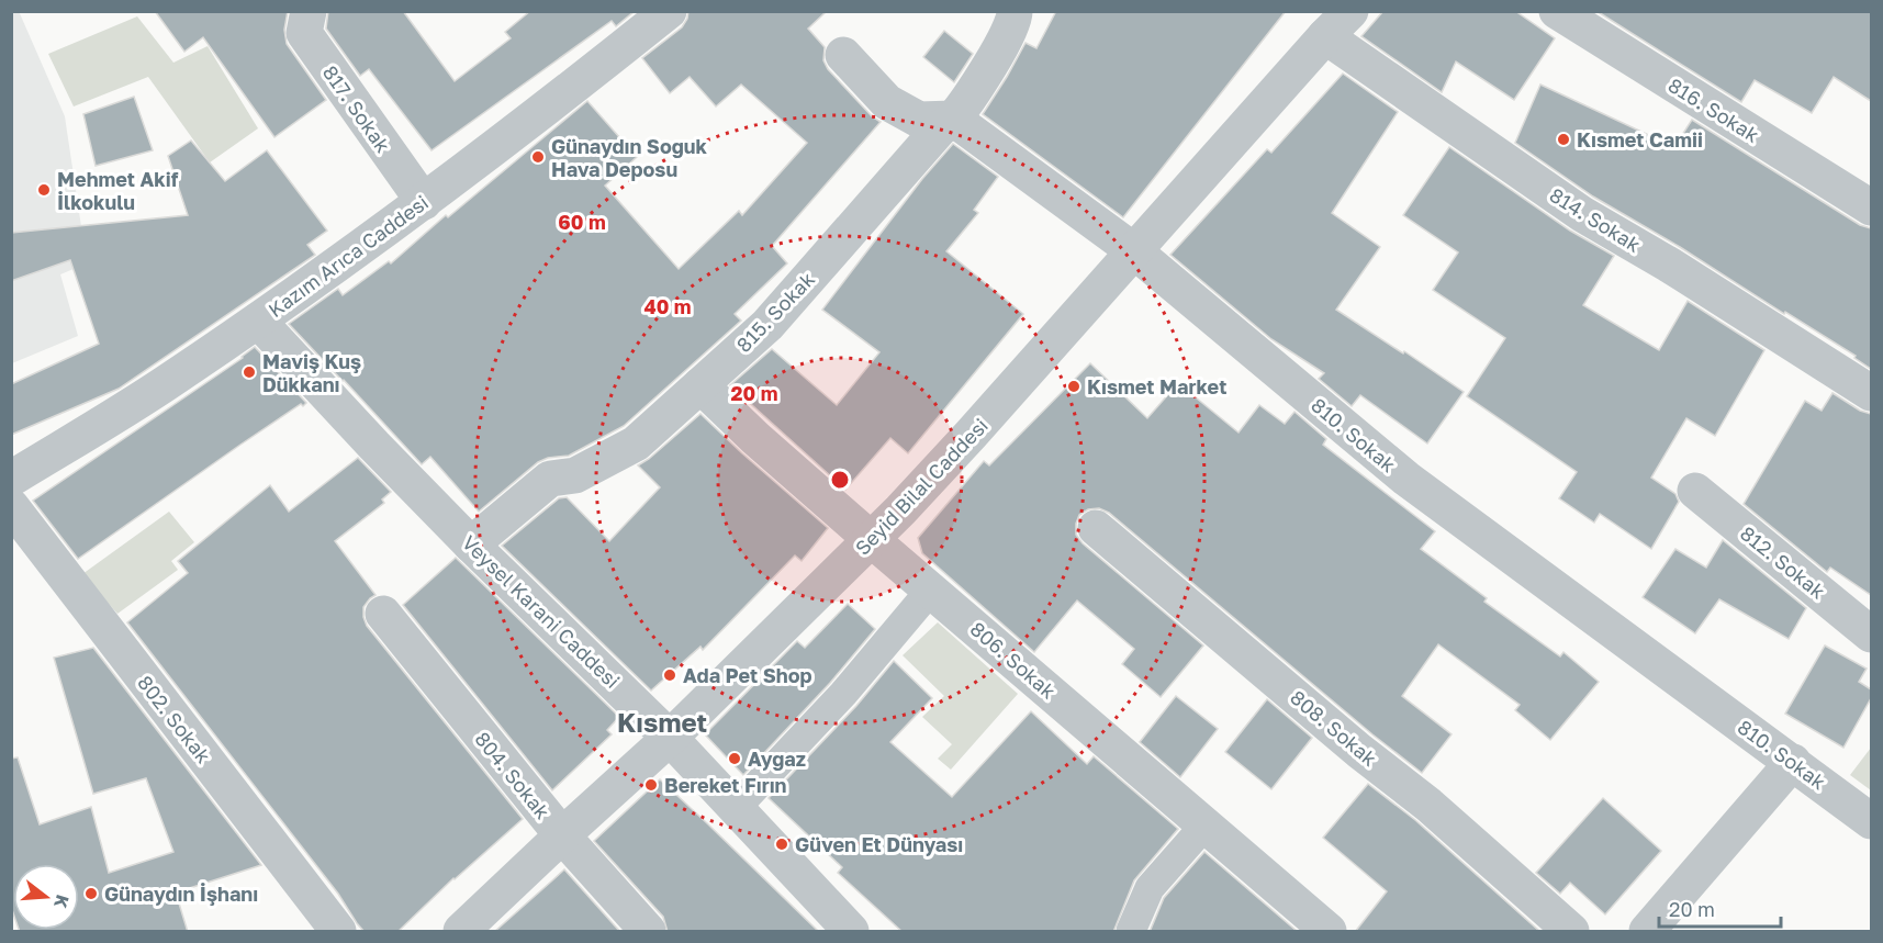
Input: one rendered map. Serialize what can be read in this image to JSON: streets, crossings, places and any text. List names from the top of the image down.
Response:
{
  "streets": {
    "street": [
      "817. Sokak",
      "816. Sokak",
      "814. Sokak",
      "Kazım Arıca Caddesi",
      "815. Sokak",
      "810. Sokak",
      "Seyid Bilal Caddesi",
      "812. Sokak",
      "Veysel Karani Caddesi",
      "806. Sokak",
      "802. Sokak",
      "808. Sokak",
      "804. Sokak"
    ]
  },
  "crossings": [
    ["817. Sokak", "Kazım Arıca Caddesi"],
    ["814. Sokak", "Seyid Bilal Caddesi"],
    ["Kazım Arıca Caddesi", "Veysel Karani Caddesi"],
    ["815. Sokak", "810. Sokak"],
    ["815. Sokak", "Veysel Karani Caddesi"],
    ["815. Sokak", "806. Sokak"],
    ["810. Sokak", "Seyid Bilal Caddesi"],
    ["Seyid Bilal Caddesi", "Veysel Karani Caddesi"],
    ["Seyid Bilal Caddesi", "806. Sokak"],
    ["Seyid Bilal Caddesi", "804. Sokak"]
  ],
  "districts": ["Kısmet"],
  "places": [
    "Kısmet Camii",
    "Günaydın Soğuk Hava Deposu",
    "Mehmet Akif İlkokulu",
    "Maviş Kuş Dükkanı",
    "Kısmet Market",
    "Ada Pet Shop",
    "Aygaz",
    "Bereket Fırın",
    "Güven Et Dünyası",
    "Günaydın İşhanı"
  ],
  "scale_bar": "20 m",
  "north": "right",
  "rings": ["60 m", "40 m", "20 m"]
}
